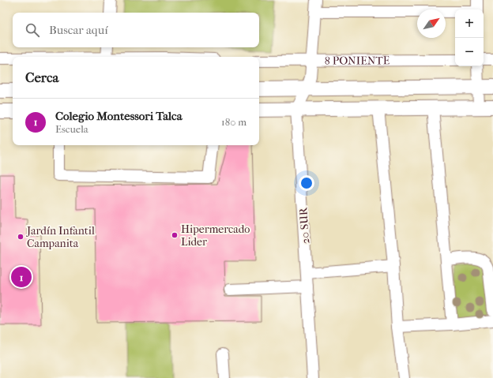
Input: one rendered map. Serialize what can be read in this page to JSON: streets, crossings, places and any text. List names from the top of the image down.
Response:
{
  "streets": {
    "street": ["8 PONIENTE", "20 SUR"]
  },
  "places": ["Hipermercado Lider", "Jardín Infantil Campanita"],
  "north": "top right",
  "page": {
    "map_buttons": ["+", "−"],
    "search": "Buscar aquí",
    "heading": "Cerca",
    "list": [
      {
        "mark": "1",
        "name": "Colegio Montessori Talca",
        "note": "Escuela",
        "value": "180 m"
      }
    ],
    "pins": "1"
  }
}
